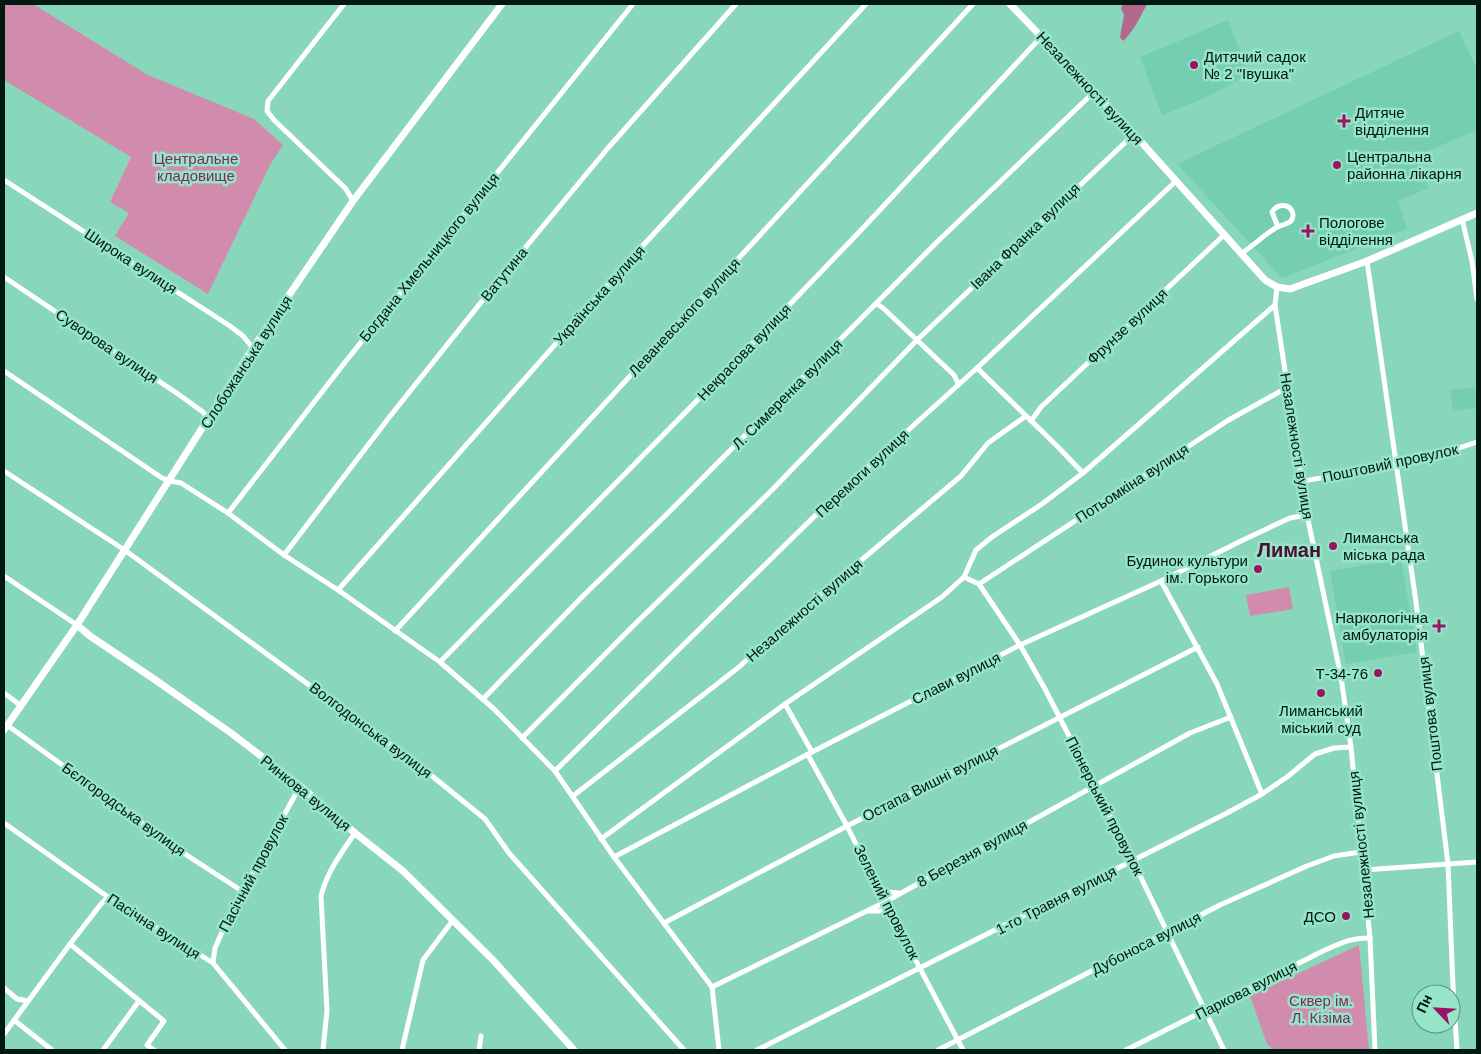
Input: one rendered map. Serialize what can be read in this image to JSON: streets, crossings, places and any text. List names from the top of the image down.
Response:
{
  "streets": {
    "main road": ["Незалежності вулиця", "Слобожанська вулиця", "Ринкова вулиця"],
    "street": [
      "Івана Франка вулиця",
      "Богдана Хмельницкого вулиця",
      "Широка вулиця",
      "Ватутина",
      "Українська вулиця",
      "Леваневського вулиця",
      "Фрунзе вулиця",
      "Суворова вулиця",
      "Некрасова вулиця",
      "Л. Симеренка вулиця",
      "Поштовий провулок",
      "Перемоги вулиця",
      "Потьомкіна вулиця",
      "Слави вулиця",
      "Поштова вулиця",
      "Волгодонська вулиця",
      "Остапа Вишні вулиця",
      "Піонерський провулок",
      "Бєлгородська вулиця",
      "8 Березня вулиця",
      "Пасічний провулок",
      "1-го Травня вулиця",
      "Зелений провулок",
      "Пасічна вулиця",
      "Дубоноса вулиця",
      "Паркова вулиця"
    ]
  },
  "crossings": [
    ["Незалежності вулиця", "Івана Франка вулиця"],
    ["Незалежності вулиця", "Фрунзе вулиця"],
    ["Незалежності вулиця", "Некрасова вулиця"],
    ["Незалежності вулиця", "Л. Симеренка вулиця"],
    ["Незалежності вулиця", "Поштовий провулок"],
    ["Незалежності вулиця", "Перемоги вулиця"],
    ["Незалежності вулиця", "Потьомкіна вулиця"],
    ["Незалежності вулиця", "Слави вулиця"],
    ["Незалежності вулиця", "1-го Травня вулиця"],
    ["Незалежності вулиця", "Дубоноса вулиця"],
    ["Незалежності вулиця", "Паркова вулиця"],
    ["Широка вулиця", "Слобожанська вулиця"],
    ["Суворова вулиця", "Слобожанська вулиця"],
    ["Слобожанська вулиця", "Волгодонська вулиця"],
    ["Слобожанська вулиця", "Ринкова вулиця"],
    ["Слобожанська вулиця", "Бєлгородська вулиця"],
    ["Поштовий провулок", "Поштова вулиця"],
    ["Потьомкіна вулиця", "Піонерський провулок"],
    ["Слави вулиця", "Піонерський провулок"],
    ["Слави вулиця", "Зелений провулок"],
    ["Остапа Вишні вулиця", "Піонерський провулок"],
    ["Остапа Вишні вулиця", "Зелений провулок"],
    ["Ринкова вулиця", "Пасічний провулок"],
    ["Піонерський провулок", "8 Березня вулиця"],
    ["Піонерський провулок", "1-го Травня вулиця"],
    ["Піонерський провулок", "Дубоноса вулиця"],
    ["Піонерський провулок", "Паркова вулиця"],
    ["Бєлгородська вулиця", "Пасічний провулок"],
    ["8 Березня вулиця", "Зелений провулок"],
    ["Пасічний провулок", "Пасічна вулиця"],
    ["1-го Травня вулиця", "Зелений провулок"],
    ["Зелений провулок", "Дубоноса вулиця"]
  ],
  "districts": ["Лиман"],
  "parks": ["Центральне кладовище", "Сквер ім. Л. Кізіма"],
  "places": {
    "other": [
      "Дитячий садок № 2 \"Івушка\"",
      "Центральна районна лікарня",
      "Лиманська міська рада",
      "Будинок культури ім. Горького",
      "Т-34-76",
      "Лиманський міський суд",
      "ДСО"
    ],
    "health": ["Дитяче відділення", "Пологове відділення", "Наркологічна амбулаторія"]
  },
  "north": "top left"
}
